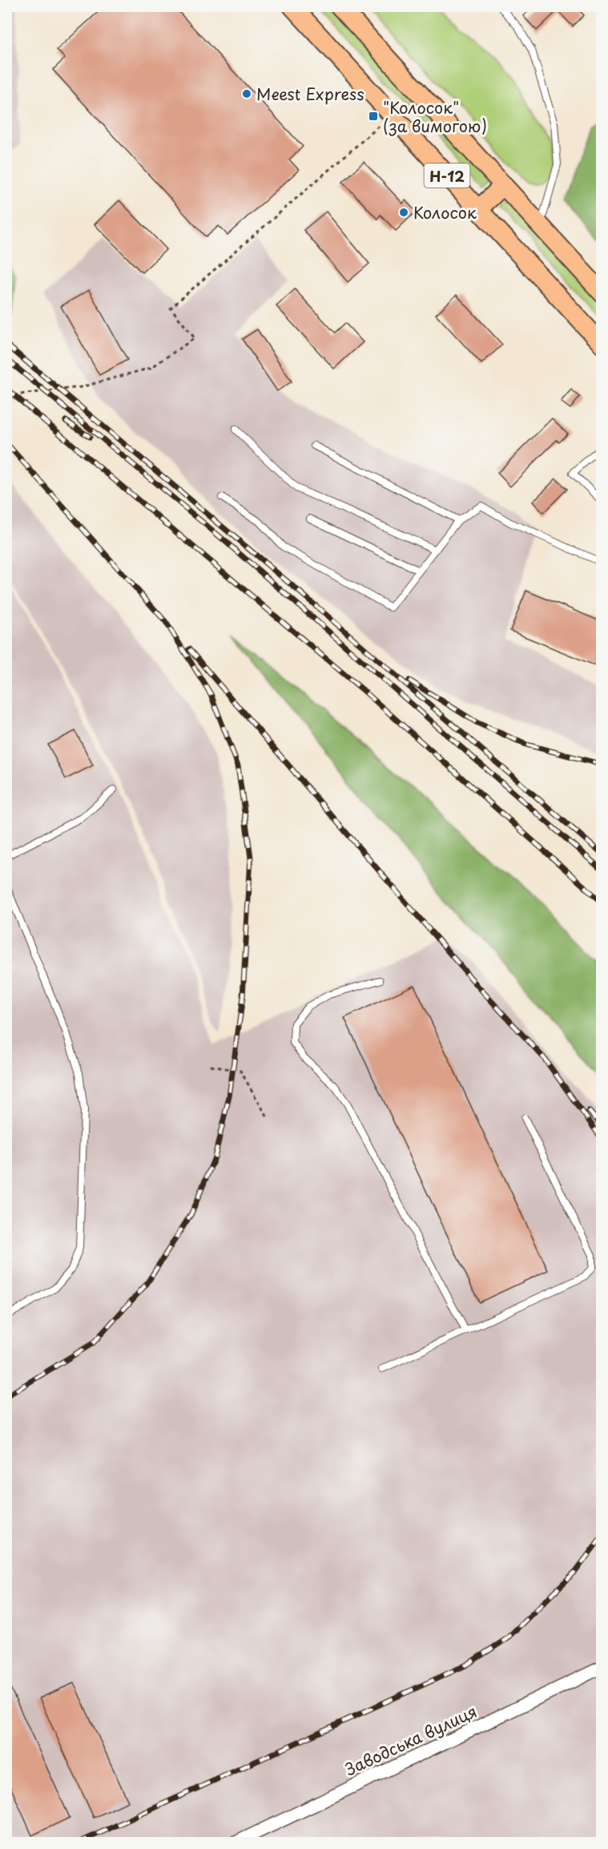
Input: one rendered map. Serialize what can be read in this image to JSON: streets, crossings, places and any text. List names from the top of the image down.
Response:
{
  "streets": {
    "main road": ["Н-12"],
    "street": ["Заводська вулиця"]
  },
  "places": {
    "other": ["Meest Express", "Колосок"],
    "transit": ["\"Колосок\" (за вимогою)"]
  }
}
